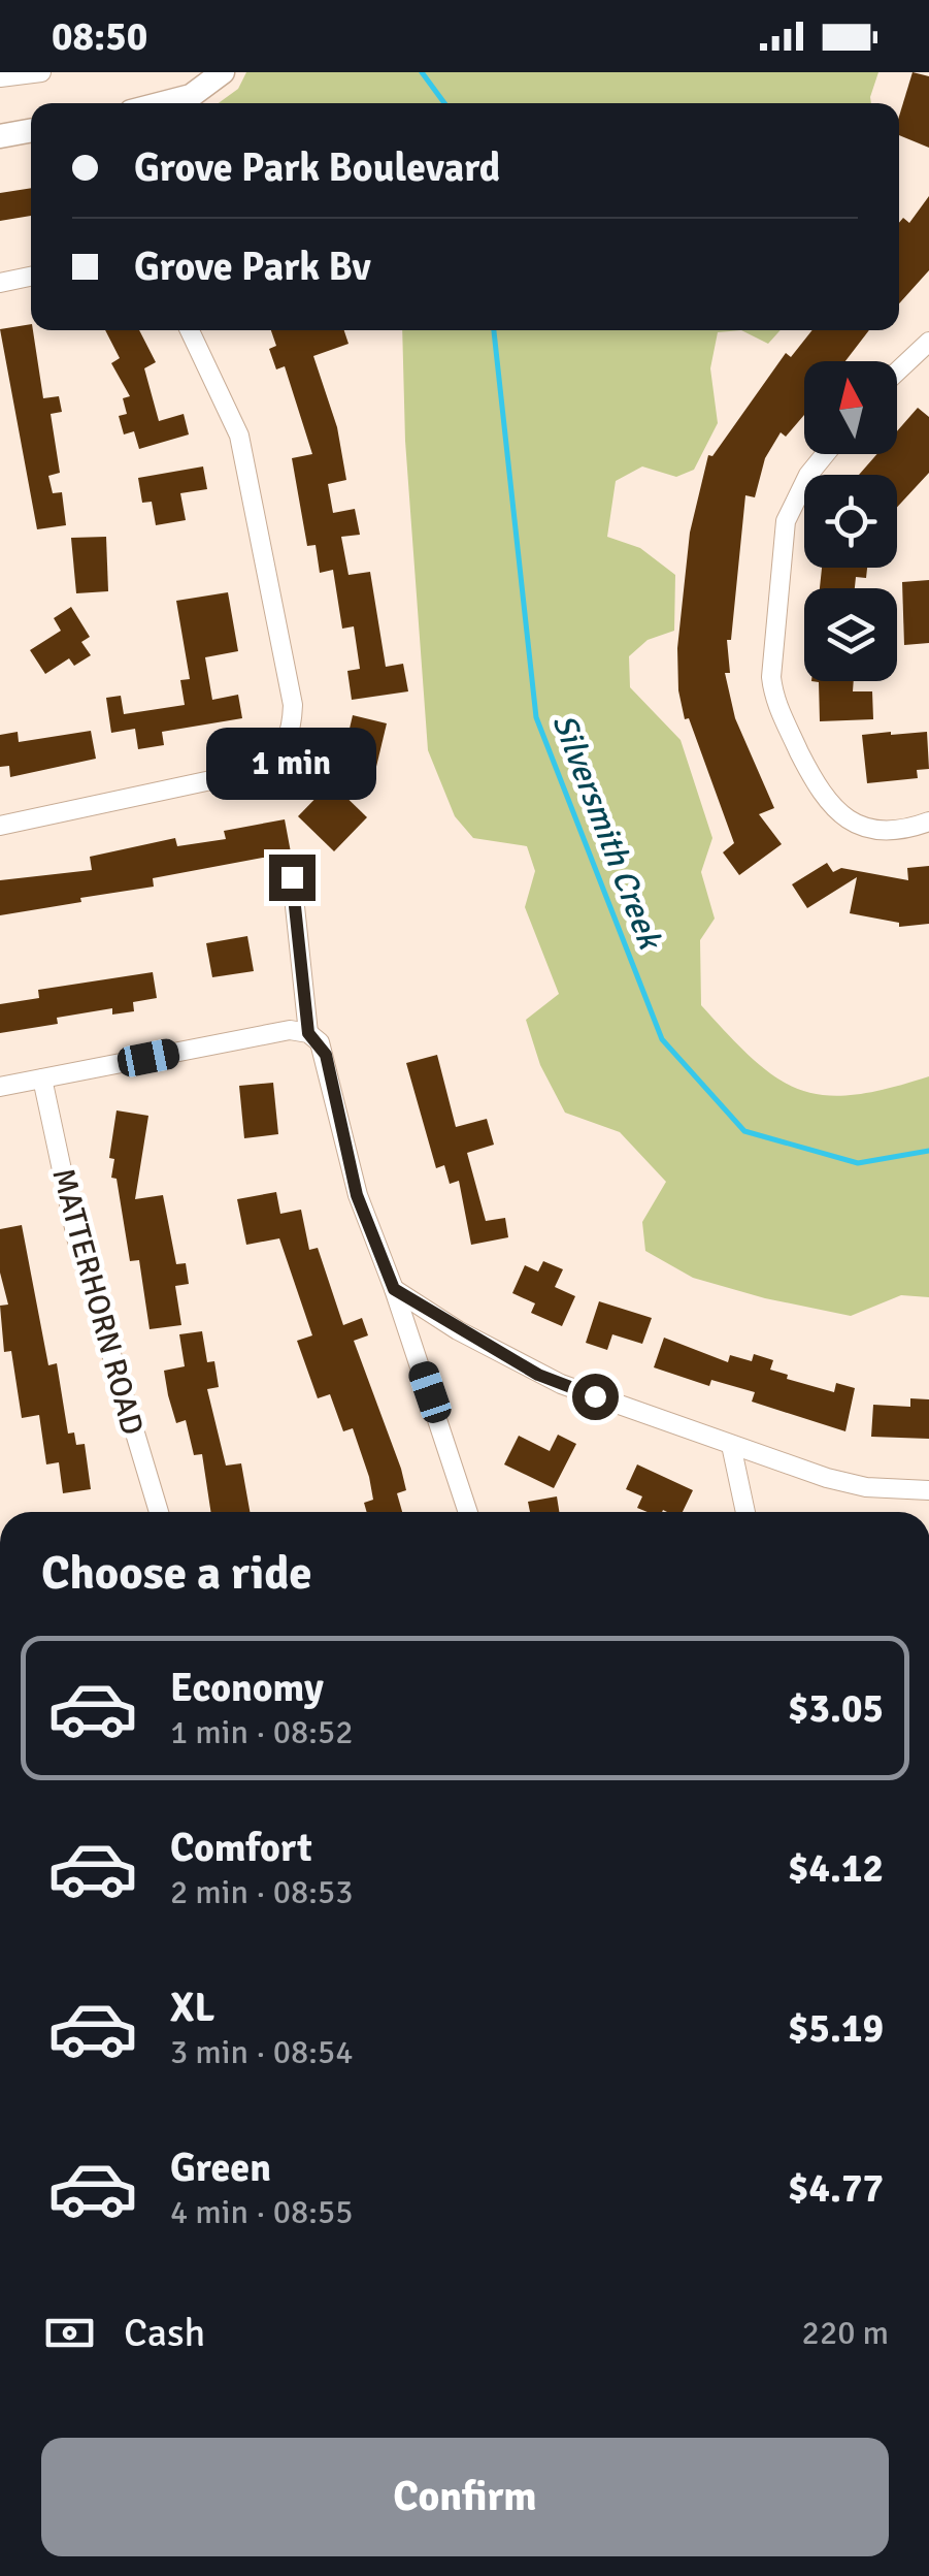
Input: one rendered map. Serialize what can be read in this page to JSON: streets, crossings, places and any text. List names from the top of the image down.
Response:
{
  "streets": {
    "street": ["MATTERHORN ROAD"]
  },
  "water": ["Silversmith Creek"],
  "north": "top",
  "page": {
    "status": "08:50",
    "banner": ["Grove Park Boulevard", "Grove Park Bv"],
    "bubble": "1 min",
    "heading": "Choose a ride",
    "list": [
      {
        "name": "Economy",
        "note": "1 min · 08:52",
        "value": "$3.05"
      },
      {
        "name": "Comfort",
        "note": "2 min · 08:53",
        "value": "$4.12"
      },
      {
        "name": "XL",
        "note": "3 min · 08:54",
        "value": "$5.19"
      },
      {
        "name": "Green",
        "note": "4 min · 08:55",
        "value": "$4.77"
      }
    ],
    "pay": ["Cash", "220 m"],
    "buttons": "Confirm"
  }
}
